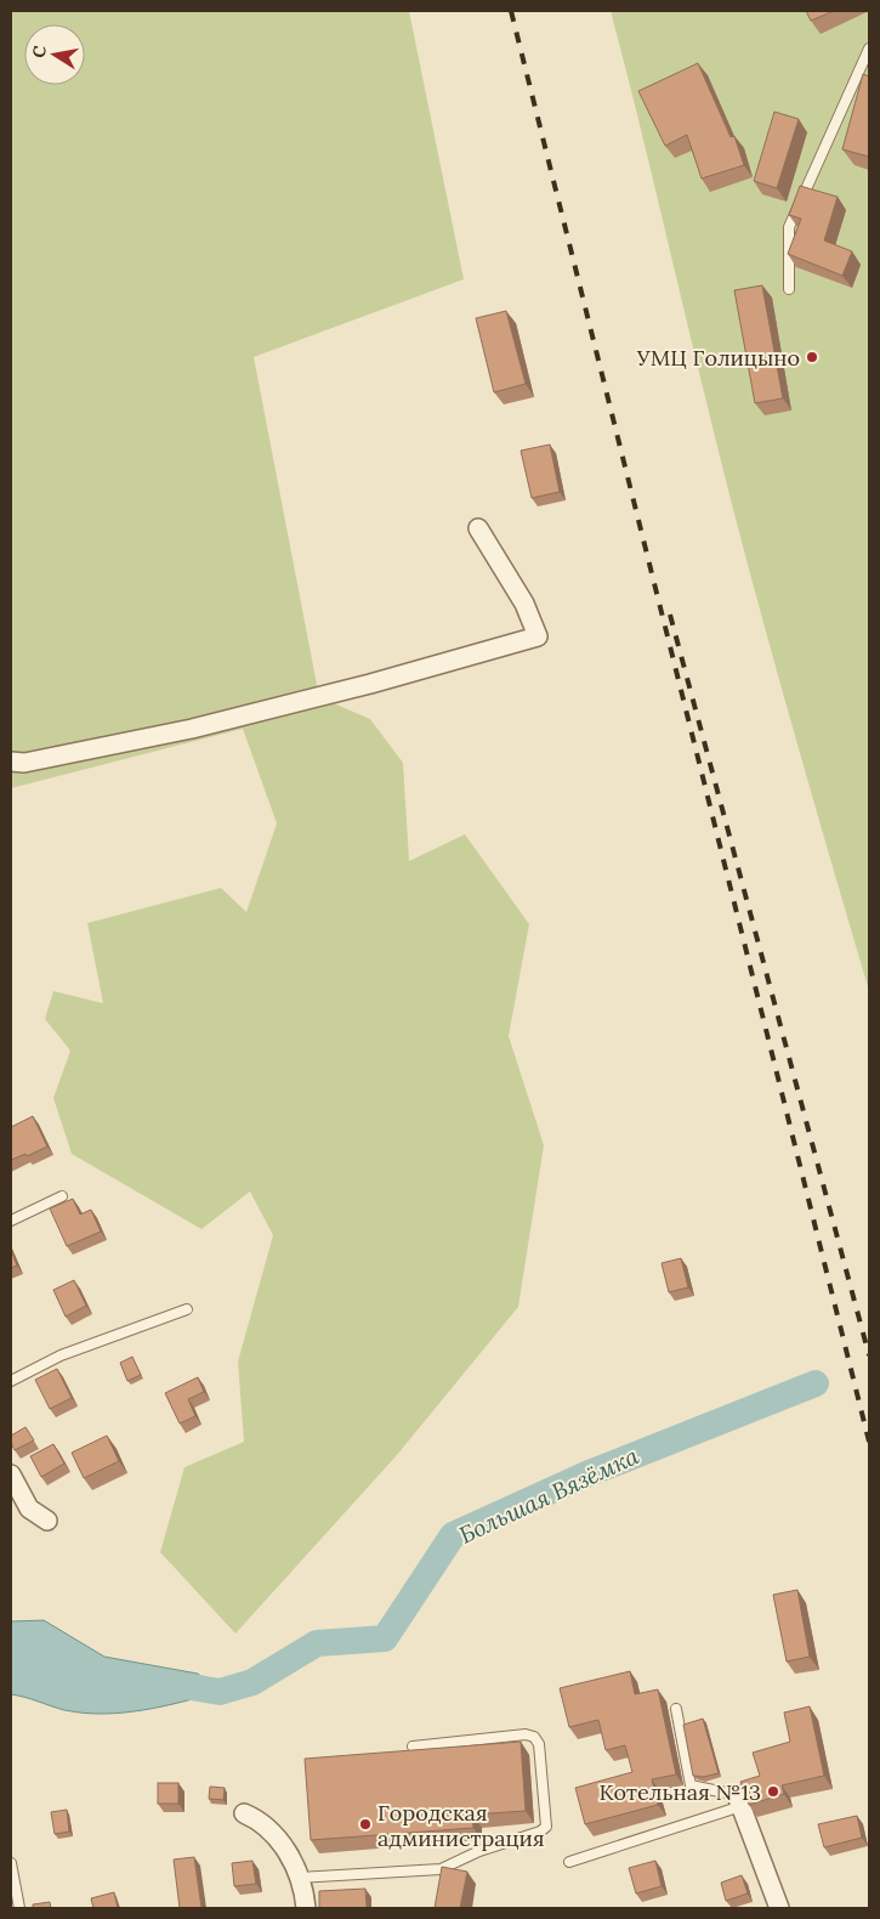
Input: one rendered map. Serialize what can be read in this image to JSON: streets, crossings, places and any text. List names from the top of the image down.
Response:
{
  "water": ["Большая Вязёмка"],
  "places": ["УМЦ Голицыно", "Котельная №13", "Городская администрация"],
  "north": "left"
}
